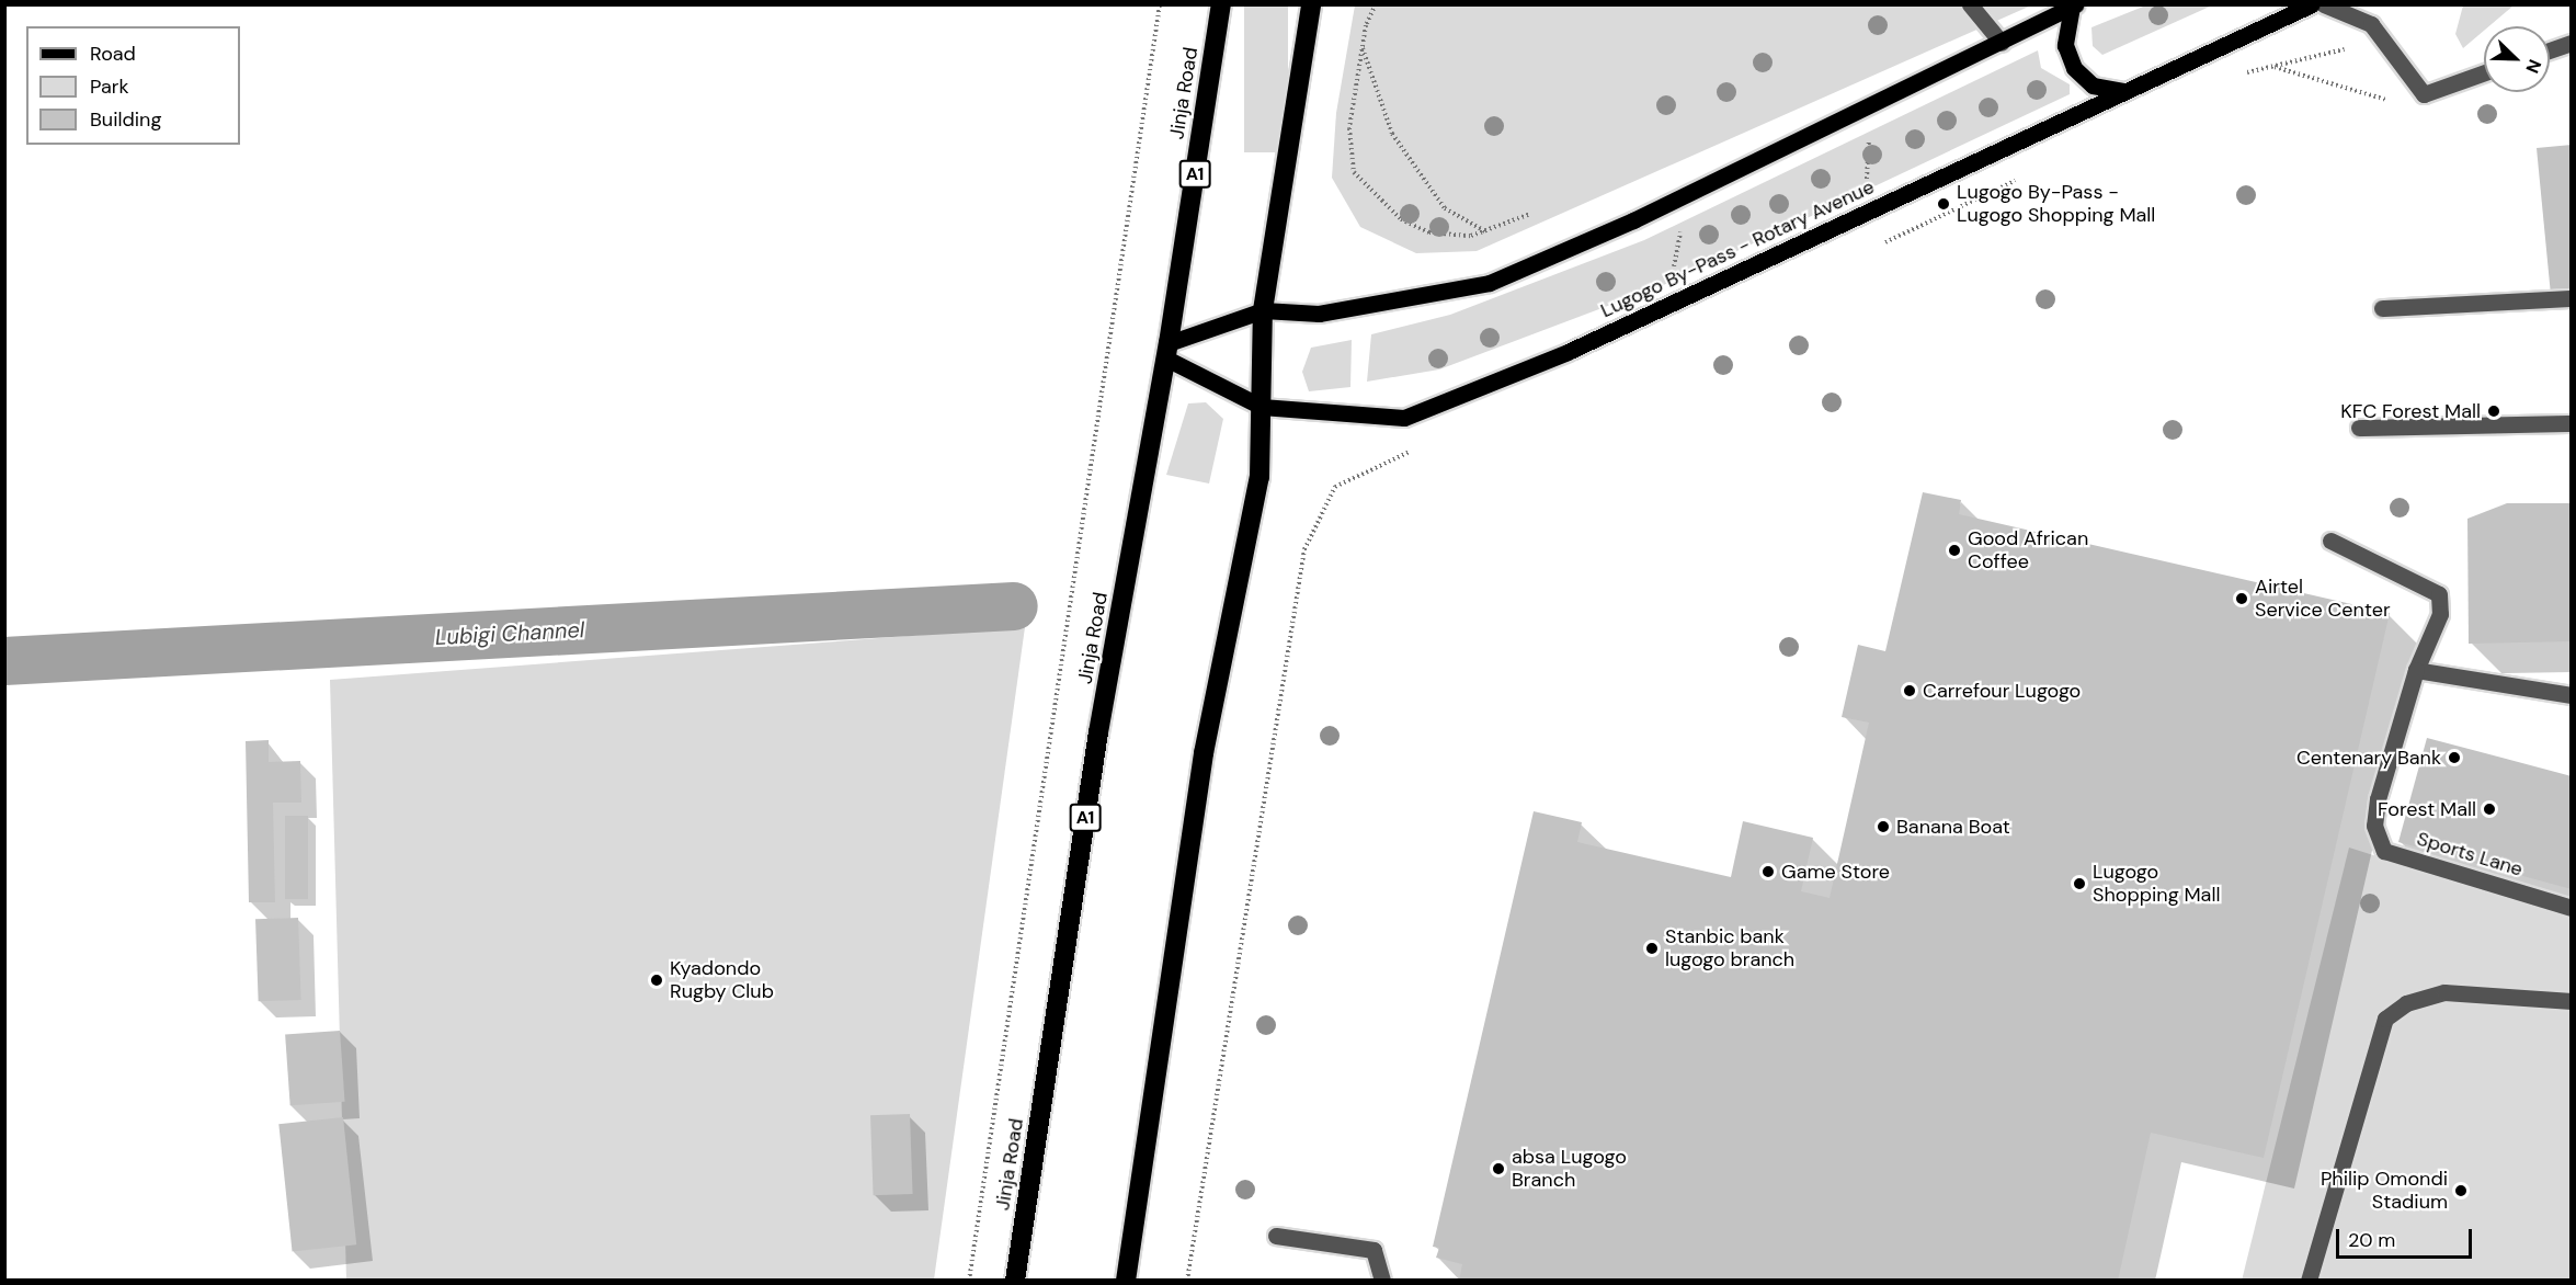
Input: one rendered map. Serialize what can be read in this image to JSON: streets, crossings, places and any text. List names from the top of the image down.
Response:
{
  "streets": {
    "highway": ["Jinja Road", "A1"],
    "main road": ["Lugogo By-Pass - Rotary Avenue"],
    "lane": ["Sports Lane"]
  },
  "crossings": [
    ["Jinja Road", "Lugogo By-Pass - Rotary Avenue"]
  ],
  "water": ["Lubigi Channel"],
  "places": [
    "Lugogo By-Pass - Lugogo Shopping Mall",
    "KFC Forest Mall",
    "Good African Coffee",
    "Airtel Service Center",
    "Carrefour Lugogo",
    "Centenary Bank",
    "Forest Mall",
    "Banana Boat",
    "Game Store",
    "Lugogo Shopping Mall",
    "Stanbic bank lugogo branch",
    "Kyadondo Rugby Club",
    "absa Lugogo Branch",
    "Philip Omondi Stadium"
  ],
  "legend": ["Road", "Park", "Building"],
  "scale_bar": "20 m",
  "north": "bottom right"
}
